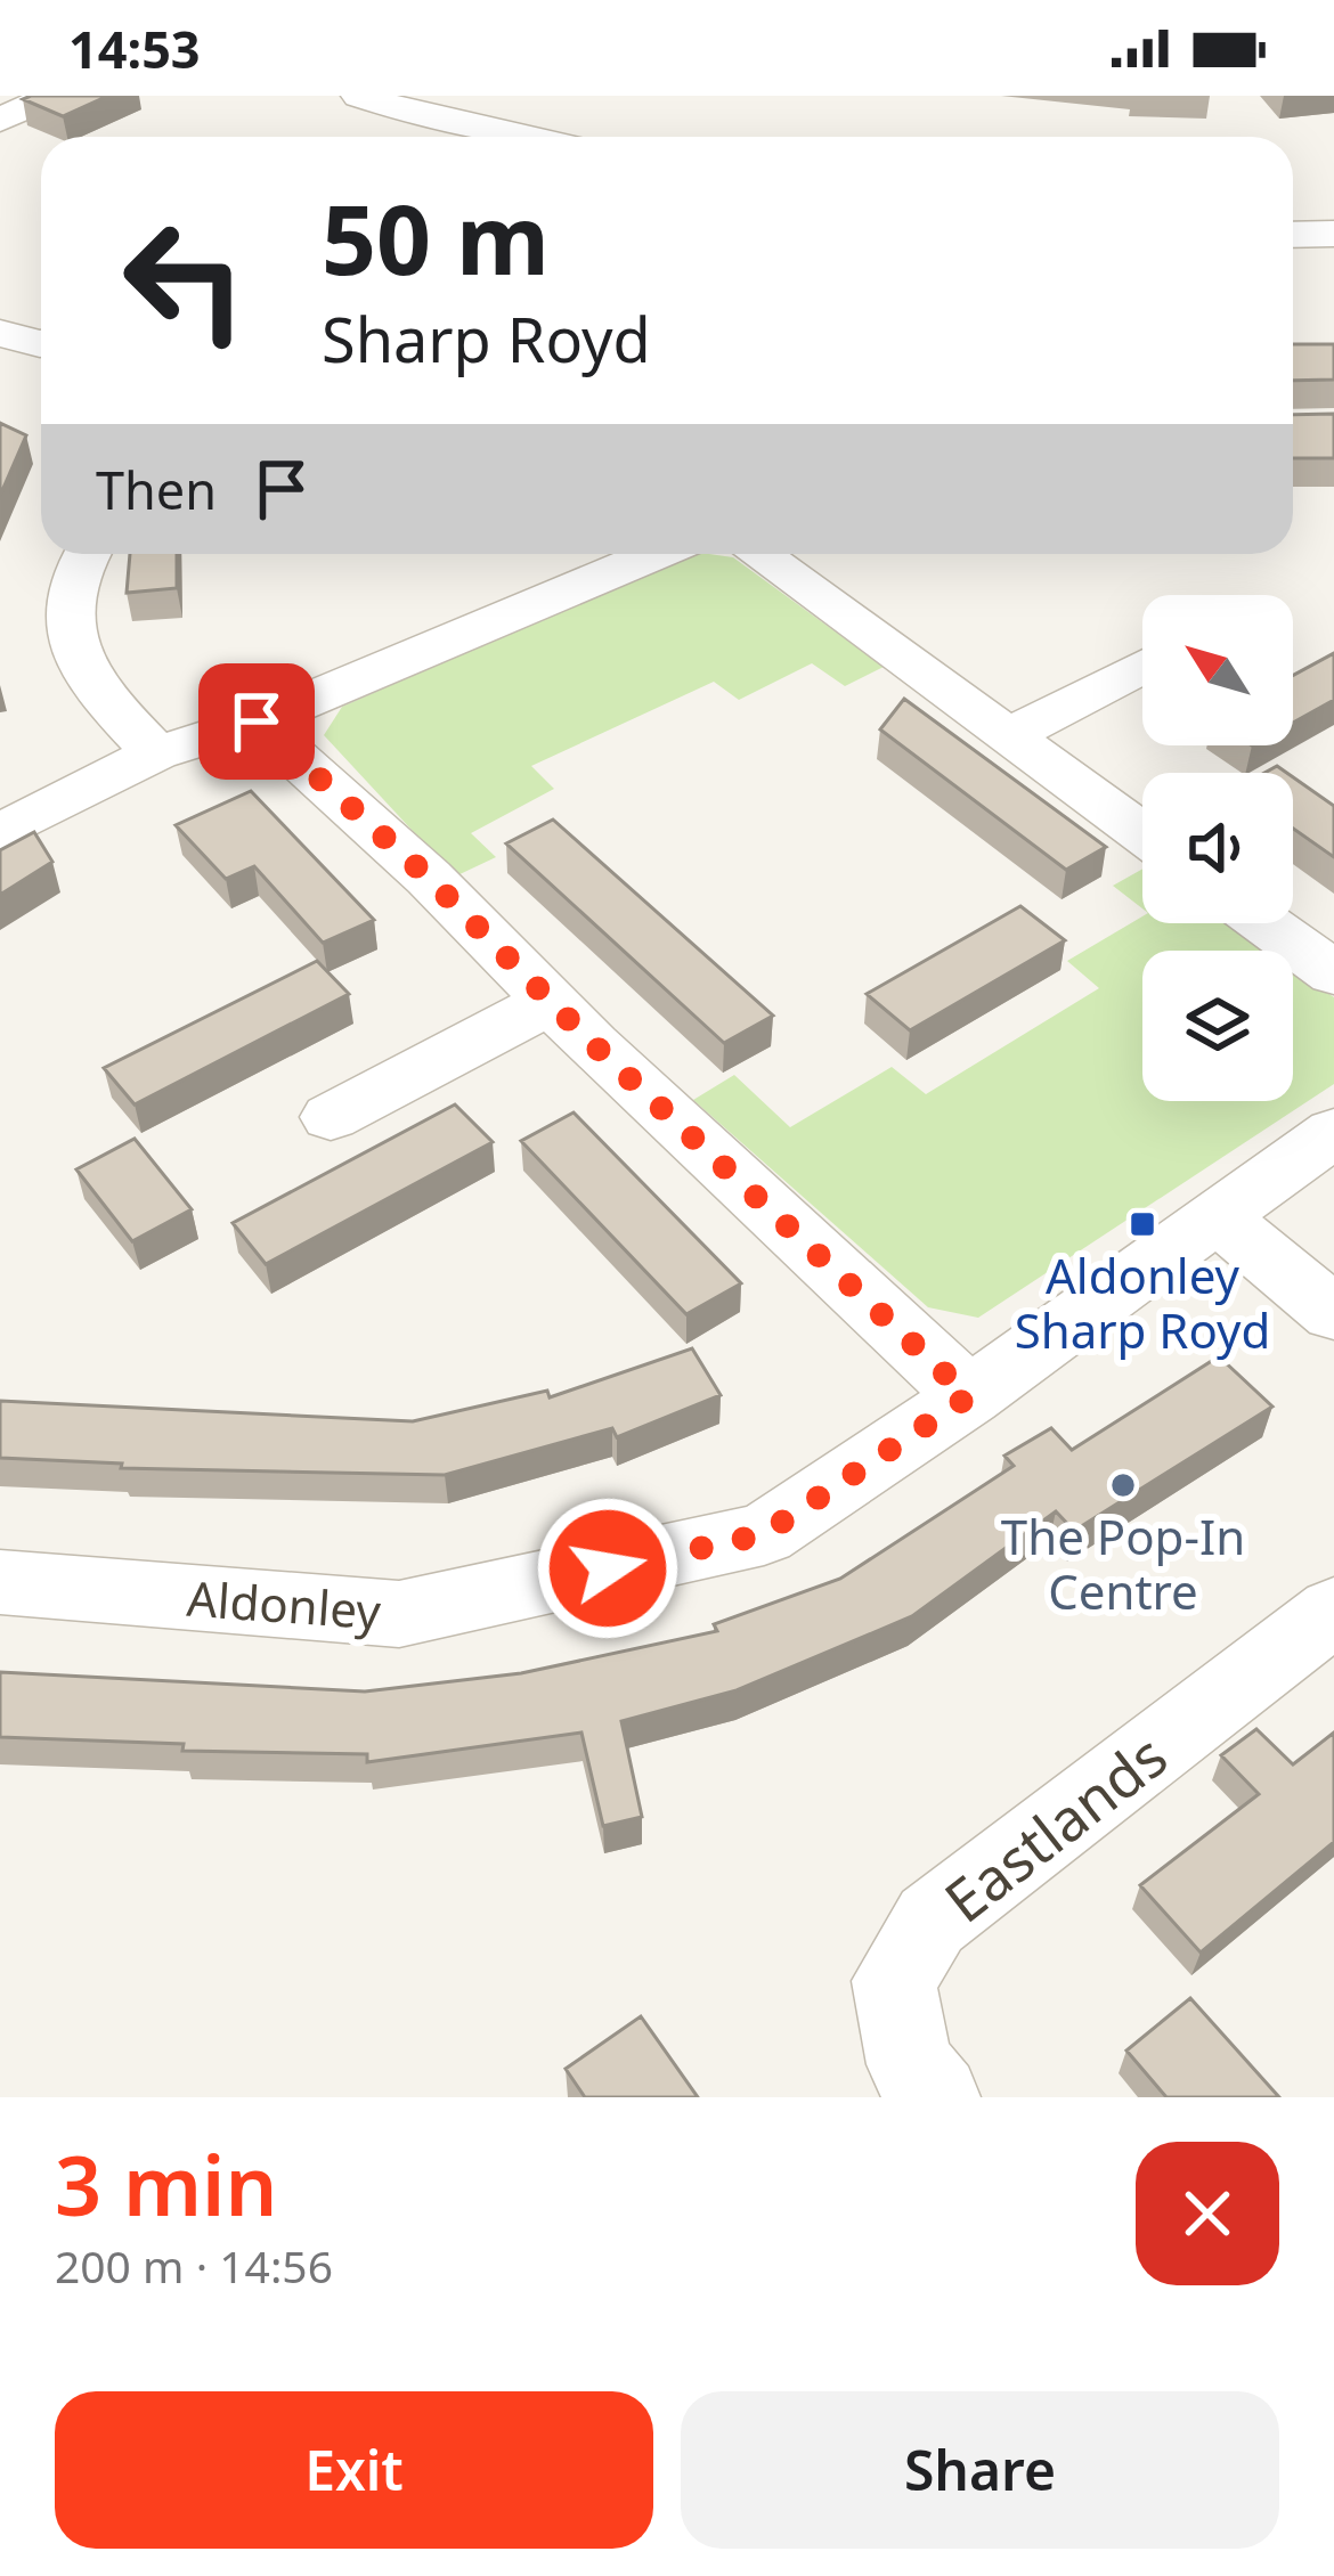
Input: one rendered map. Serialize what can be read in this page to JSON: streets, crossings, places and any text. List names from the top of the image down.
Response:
{
  "streets": {
    "street": ["Aldonley", "Eastlands"]
  },
  "places": {
    "transit": ["Aldonley Sharp Royd"],
    "other": ["The Pop-In Centre"]
  },
  "north": "top left",
  "page": {
    "status": "14:53",
    "turn": ["50 m", "Sharp Royd"],
    "then": "Then",
    "heading": ["3 min", "200 m · 14:56"],
    "buttons": ["Exit", "Share"]
  }
}
